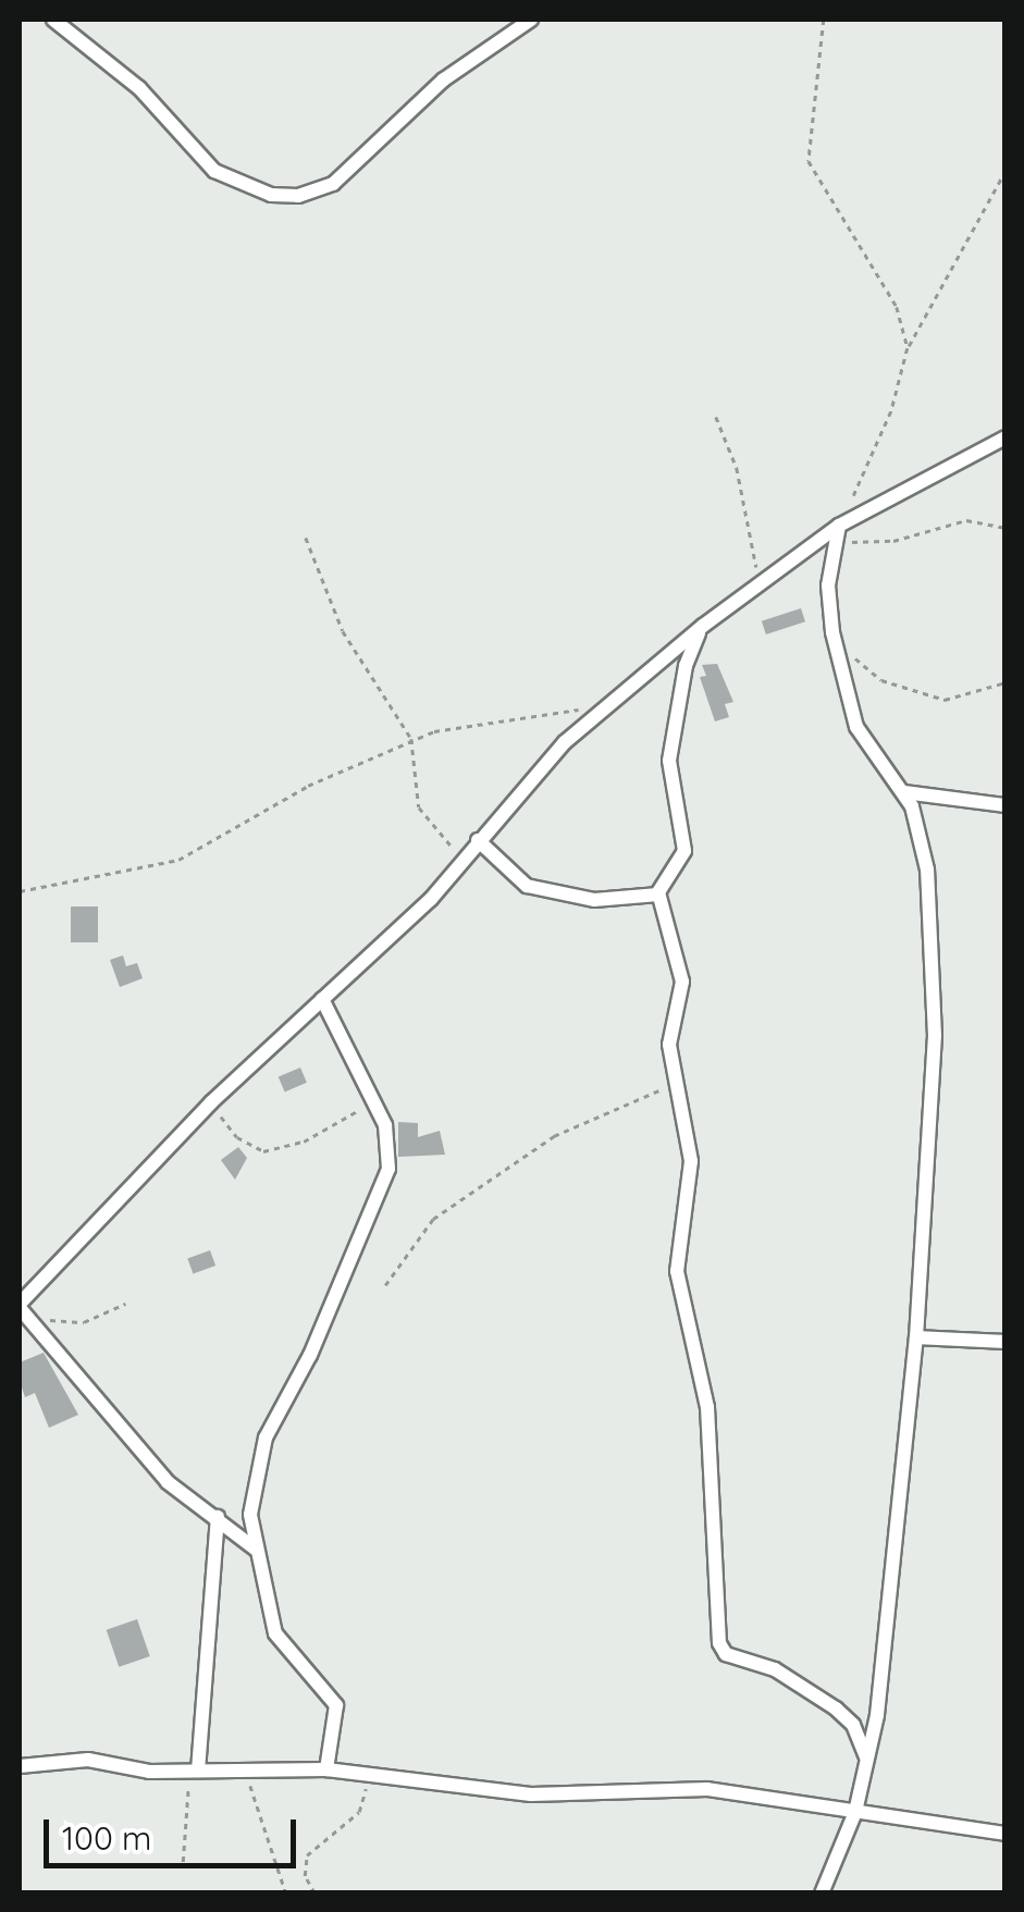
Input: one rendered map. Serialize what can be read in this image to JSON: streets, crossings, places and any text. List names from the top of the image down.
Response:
{
  "scale_bar": "100 m"
}
